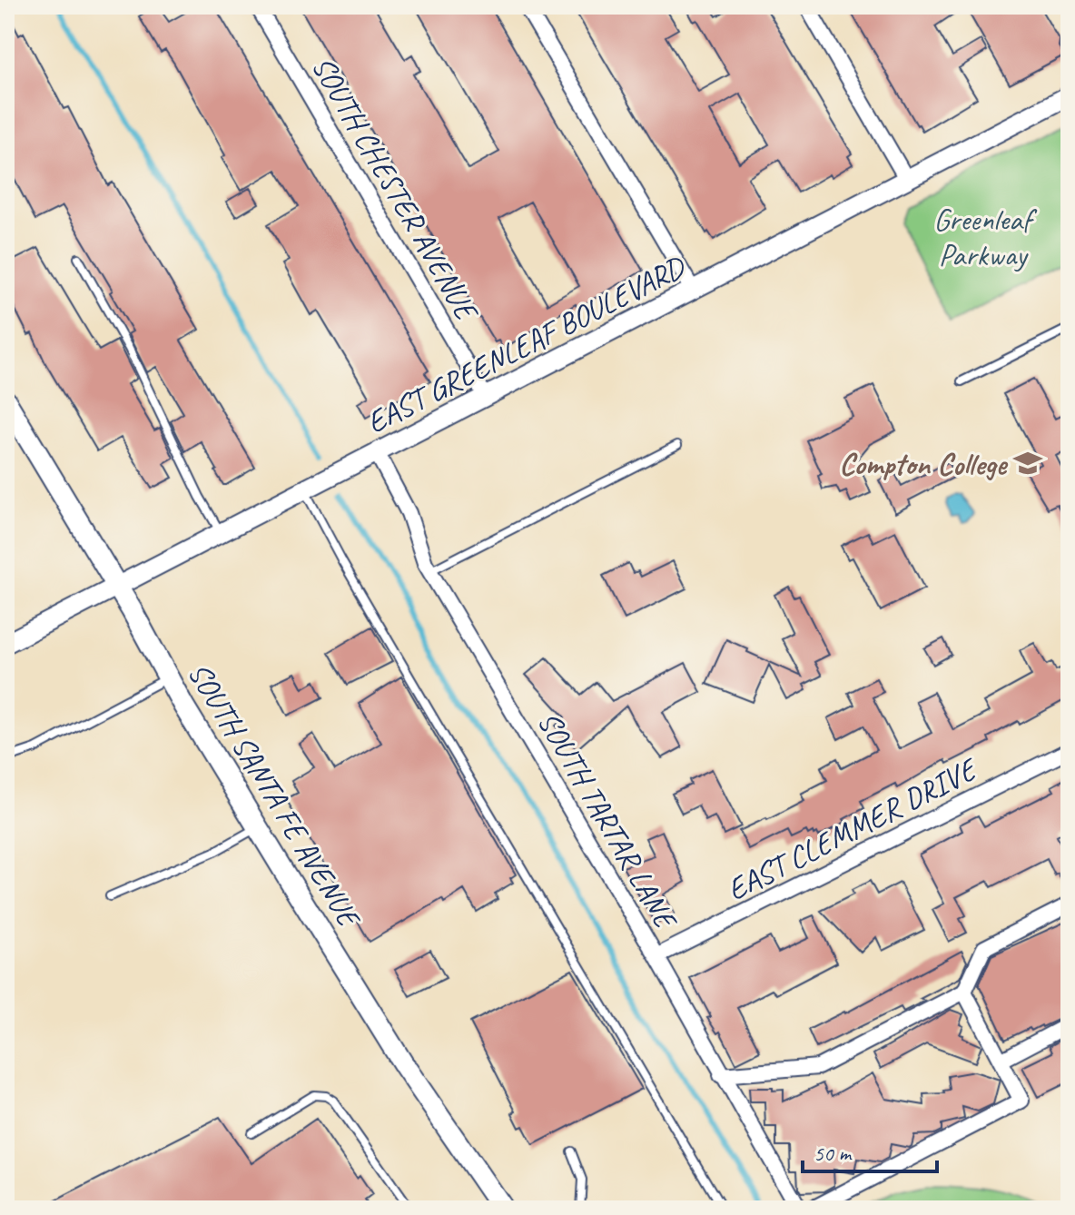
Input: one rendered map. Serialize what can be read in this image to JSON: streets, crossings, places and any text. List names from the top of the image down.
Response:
{
  "streets": {
    "main road": ["SOUTH SANTA FE AVENUE"],
    "street": [
      "SOUTH CHESTER AVENUE",
      "EAST GREENLEAF BOULEVARD",
      "SOUTH TARTAR LANE",
      "EAST CLEMMER DRIVE"
    ]
  },
  "crossings": [
    ["SOUTH CHESTER AVENUE", "EAST GREENLEAF BOULEVARD"],
    ["EAST GREENLEAF BOULEVARD", "SOUTH SANTA FE AVENUE"],
    ["EAST GREENLEAF BOULEVARD", "SOUTH TARTAR LANE"],
    ["SOUTH TARTAR LANE", "EAST CLEMMER DRIVE"]
  ],
  "parks": ["Greenleaf Parkway"],
  "places": {
    "school or university": ["Compton College"]
  },
  "scale_bar": "50 m"
}
